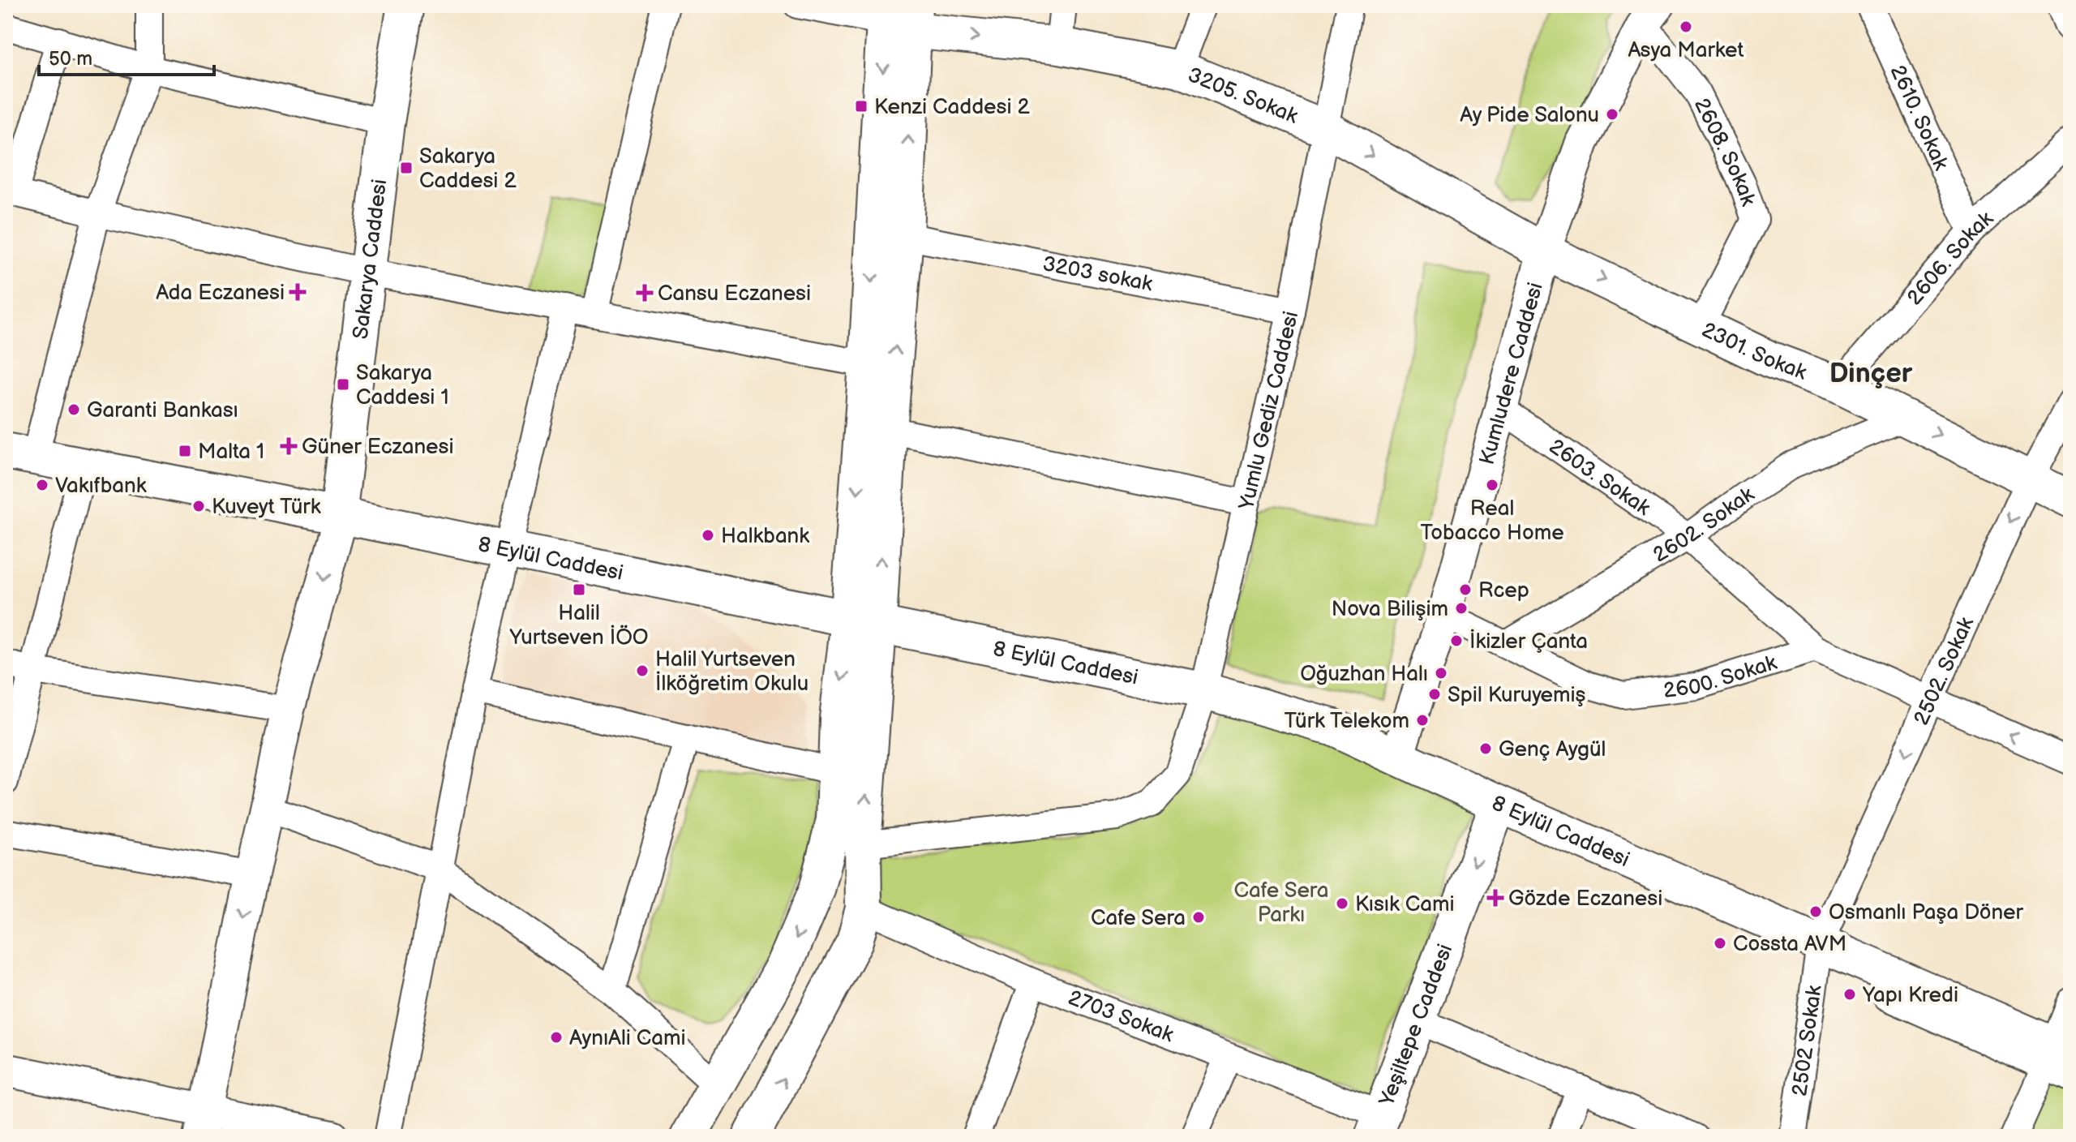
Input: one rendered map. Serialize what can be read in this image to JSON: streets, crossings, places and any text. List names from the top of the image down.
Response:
{
  "streets": {
    "main road": [
      "3205. Sokak",
      "Sakarya Caddesi",
      "2301. Sokak",
      "8 Eylül Caddesi",
      "Yeşiltepe Caddesi"
    ],
    "street": [
      "2610. Sokak",
      "2608. Sokak",
      "2606. Sokak",
      "3203 sokak",
      "Kumludere Caddesi",
      "Yumlu Gediz Caddesi",
      "2603. Sokak",
      "2602. Sokak",
      "2502. Sokak",
      "2600. Sokak",
      "2703 Sokak",
      "2502 Sokak"
    ]
  },
  "crossings": [
    ["3205. Sokak", "2301. Sokak"],
    ["3205. Sokak", "Kumludere Caddesi"],
    ["3205. Sokak", "Yumlu Gediz Caddesi"],
    ["2610. Sokak", "2606. Sokak"],
    ["2608. Sokak", "2301. Sokak"],
    ["2608. Sokak", "Kumludere Caddesi"],
    ["2606. Sokak", "2301. Sokak"],
    ["Sakarya Caddesi", "8 Eylül Caddesi"],
    ["3203 sokak", "Yumlu Gediz Caddesi"],
    ["2301. Sokak", "Kumludere Caddesi"],
    ["2301. Sokak", "2602. Sokak"],
    ["2301. Sokak", "2502. Sokak"],
    ["Kumludere Caddesi", "2603. Sokak"],
    ["Kumludere Caddesi", "8 Eylül Caddesi"],
    ["Yumlu Gediz Caddesi", "8 Eylül Caddesi"],
    ["2603. Sokak", "2602. Sokak"],
    ["2603. Sokak", "2502. Sokak"],
    ["2603. Sokak", "2600. Sokak"],
    ["2602. Sokak", "2600. Sokak"],
    ["8 Eylül Caddesi", "2502. Sokak"],
    ["8 Eylül Caddesi", "Yeşiltepe Caddesi"],
    ["8 Eylül Caddesi", "2502 Sokak"],
    ["2502. Sokak", "2502 Sokak"],
    ["2703 Sokak", "Yeşiltepe Caddesi"]
  ],
  "one_way": [
    "3205. Sokak",
    "2301. Sokak",
    "2502. Sokak",
    "Yeşiltepe Caddesi"
  ],
  "districts": ["Dinçer"],
  "parks": ["Cafe Sera Parkı"],
  "places": {
    "other": [
      "Asya Market",
      "Ay Pide Salonu",
      "Garanti Bankası",
      "Vakıfbank",
      "Real Tobacco Home",
      "Kuveyt Türk",
      "Halkbank",
      "Rcep",
      "Nova Bilişim",
      "İkizler Çanta",
      "Halil Yurtseven İlköğretim Okulu",
      "Oğuzhan Halı",
      "Spil Kuruyemiş",
      "Türk Telekom",
      "Genç Aygül",
      "Kısık Cami",
      "Osmanlı Paşa Döner",
      "Cafe Sera",
      "Cossta AVM",
      "Yapı Kredi",
      "AynıAli Cami"
    ],
    "transit": [
      "Kenzi Caddesi 2",
      "Sakarya Caddesi 2",
      "Sakarya Caddesi 1",
      "Malta 1",
      "Halil Yurtseven İÖO"
    ],
    "health": [
      "Ada Eczanesi",
      "Cansu Eczanesi",
      "Güner Eczanesi",
      "Gözde Eczanesi"
    ]
  },
  "scale_bar": "50 m"
}
